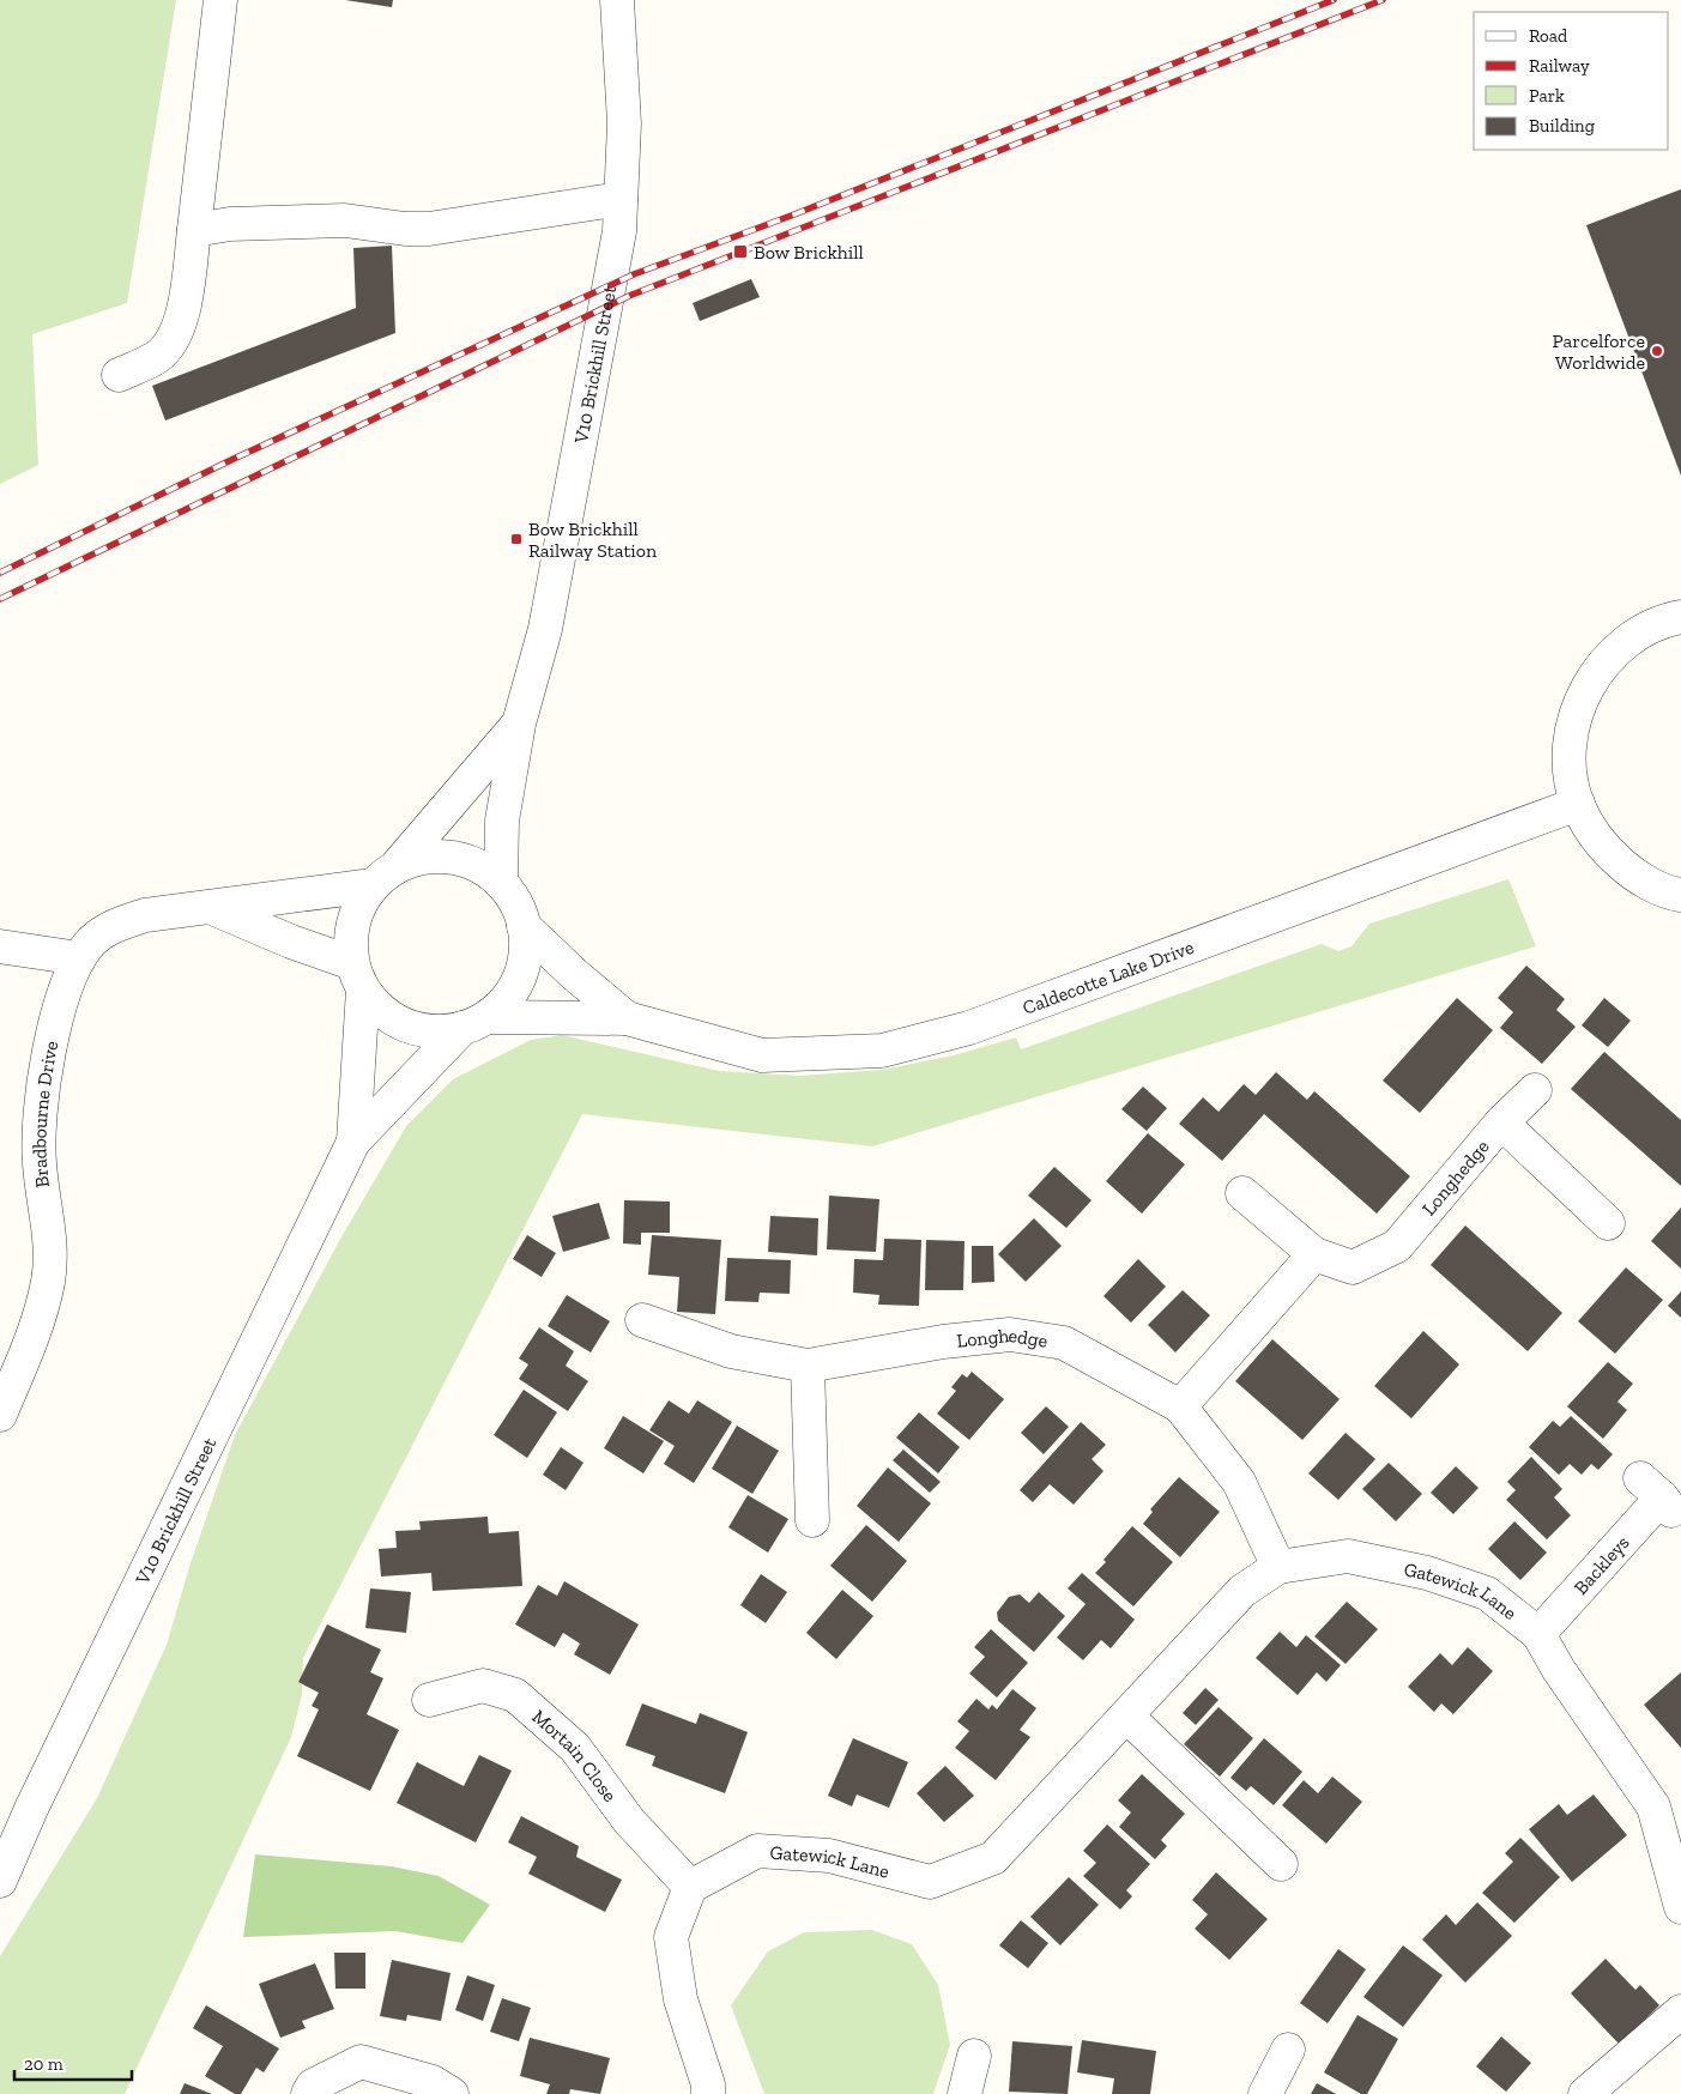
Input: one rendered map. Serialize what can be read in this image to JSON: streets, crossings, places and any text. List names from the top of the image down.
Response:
{
  "streets": {
    "street": [
      "V10 Brickhill Street",
      "Caldecotte Lake Drive",
      "Bradbourne Drive",
      "Longhedge",
      "Backleys",
      "Gatewick Lane",
      "Mortain Close"
    ]
  },
  "crossings": [
    ["V10 Brickhill Street", "Caldecotte Lake Drive"],
    ["V10 Brickhill Street", "Bradbourne Drive"],
    ["Caldecotte Lake Drive", "Bradbourne Drive"],
    ["Longhedge", "Gatewick Lane"],
    ["Backleys", "Gatewick Lane"],
    ["Gatewick Lane", "Mortain Close"]
  ],
  "places": {
    "transit": ["Bow Brickhill", "Bow Brickhill Railway Station"],
    "other": ["Parcelforce Worldwide"]
  },
  "legend": [
    "Road",
    "Railway",
    "Park",
    "Building"
  ],
  "scale_bar": "20 m"
}
